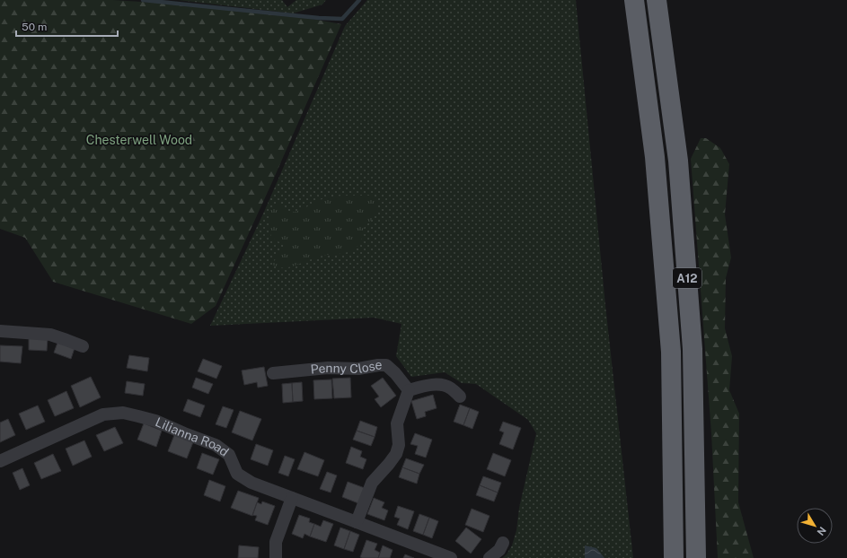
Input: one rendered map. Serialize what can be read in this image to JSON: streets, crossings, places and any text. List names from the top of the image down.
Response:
{
  "streets": {
    "highway": ["A12"],
    "street": ["Penny Close", "Lilianna Road"]
  },
  "parks": ["Chesterwell Wood"],
  "scale_bar": "50 m",
  "north": "bottom right"
}
